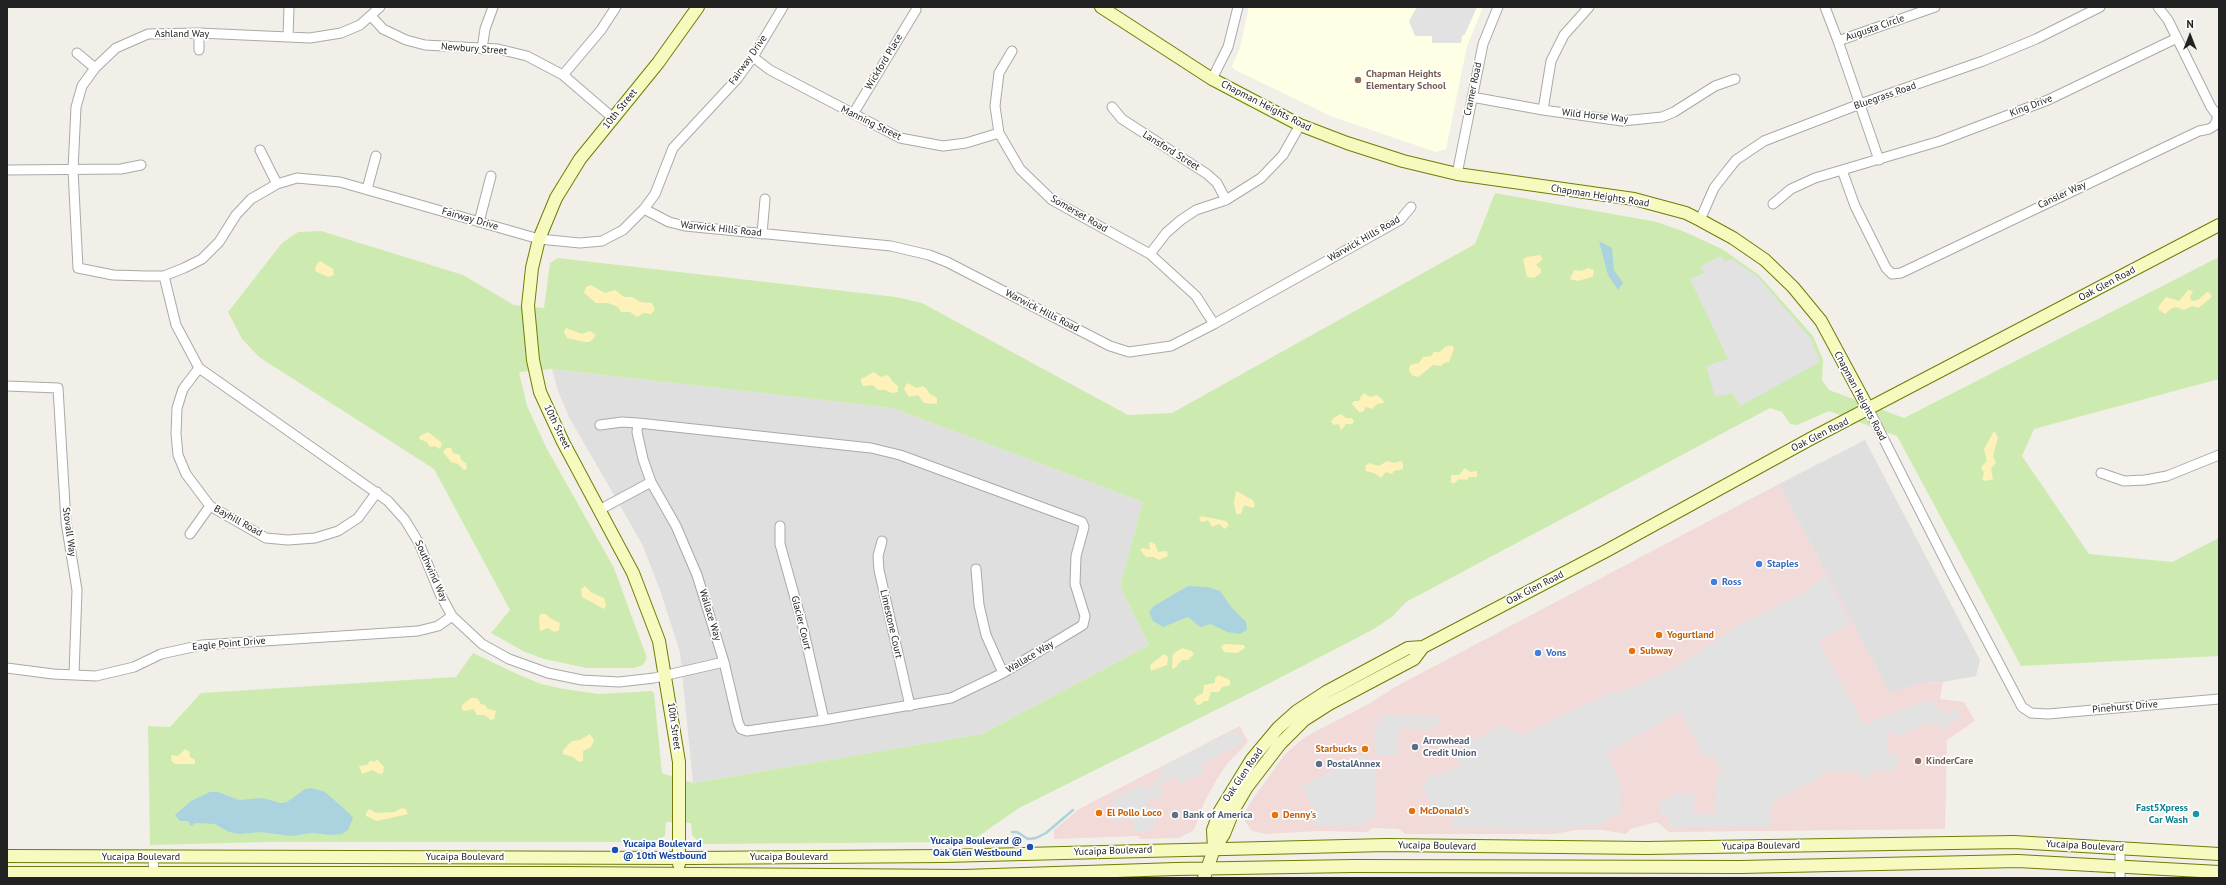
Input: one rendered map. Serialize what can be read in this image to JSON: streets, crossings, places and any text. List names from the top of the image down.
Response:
{
  "streets": {
    "main road": [
      "Chapman Heights Road",
      "10th Street",
      "Oak Glen Road",
      "Yucaipa Boulevard"
    ],
    "street": [
      "Augusta Circle",
      "Ashland Way",
      "Newbury Street",
      "Fairway Drive",
      "Wickford Place",
      "Cramer Road",
      "Bluegrass Road",
      "King Drive",
      "Wild Horse Way",
      "Manning Street",
      "Lansford Street",
      "Cansler Way",
      "Somerset Road",
      "Warwick Hills Road",
      "Bayhill Road",
      "Stovall Way",
      "Southwind Way",
      "Wallace Way",
      "Glacier Court",
      "Limestone Court",
      "Eagle Point Drive",
      "Pinehurst Drive"
    ]
  },
  "crossings": [
    ["Ashland Way", "Newbury Street"],
    ["Ashland Way", "Fairway Drive"],
    ["Newbury Street", "10th Street"],
    ["Fairway Drive", "10th Street"],
    ["Fairway Drive", "Manning Street"],
    ["Fairway Drive", "Warwick Hills Road"],
    ["Fairway Drive", "Southwind Way"],
    ["Wickford Place", "Manning Street"],
    ["Cramer Road", "Chapman Heights Road"],
    ["Cramer Road", "Wild Horse Way"],
    ["Bluegrass Road", "Chapman Heights Road"],
    ["Chapman Heights Road", "Oak Glen Road"],
    ["Chapman Heights Road", "Pinehurst Drive"],
    ["King Drive", "Cansler Way"],
    ["10th Street", "Southwind Way"],
    ["10th Street", "Yucaipa Boulevard"],
    ["Manning Street", "Somerset Road"],
    ["Somerset Road", "Warwick Hills Road"],
    ["Oak Glen Road", "Yucaipa Boulevard"],
    ["Bayhill Road", "Southwind Way"],
    ["Stovall Way", "Eagle Point Drive"],
    ["Southwind Way", "Wallace Way"],
    ["Southwind Way", "Eagle Point Drive"],
    ["Wallace Way", "Glacier Court"],
    ["Wallace Way", "Limestone Court"]
  ],
  "places": [
    "Chapman Heights Elementary School",
    "Staples",
    "Ross",
    "Yogurtland",
    "Subway",
    "Vons",
    "Arrowhead Credit Union",
    "Starbucks",
    "KinderCare",
    "PostalAnnex",
    "McDonald's",
    "El Pollo Loco",
    "Fast5Xpress Car Wash",
    "Bank of America",
    "Denny's",
    "Yucaipa Boulevard @ Oak Glen Westbound",
    "Yucaipa Boulevard @ 10th Westbound"
  ],
  "north": "top"
}
